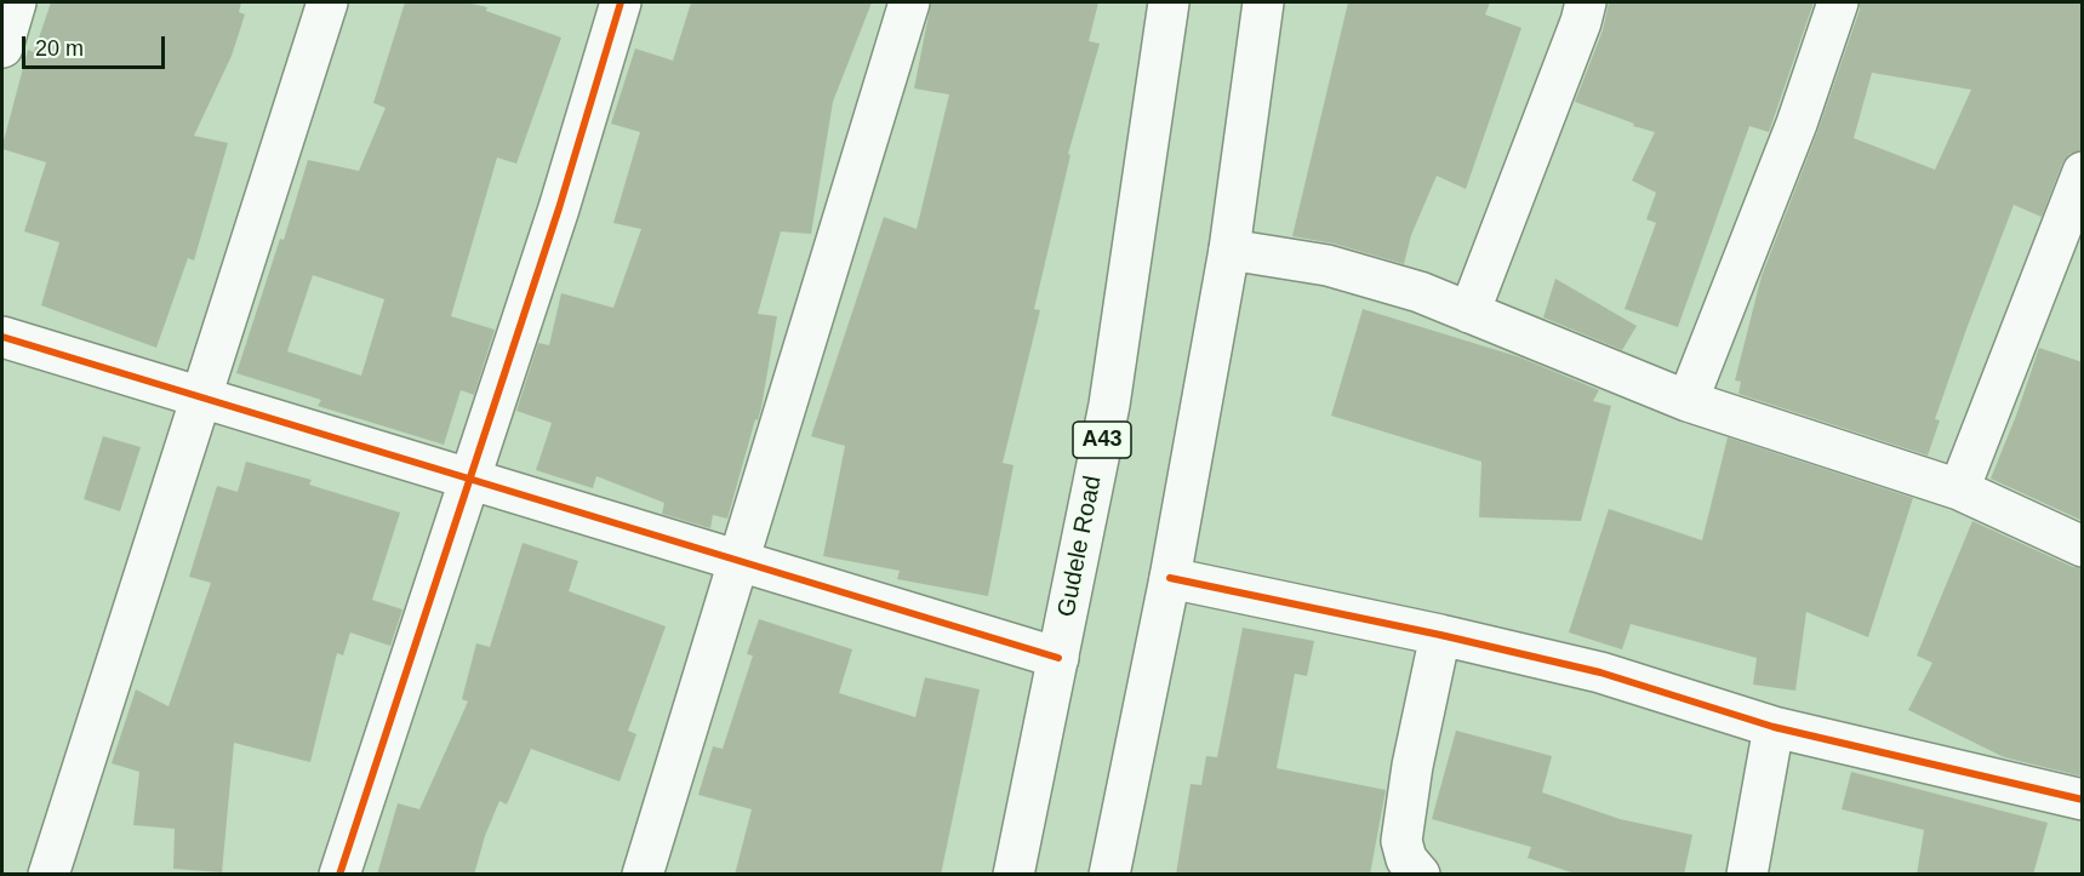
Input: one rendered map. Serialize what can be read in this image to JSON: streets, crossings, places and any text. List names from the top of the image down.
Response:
{
  "streets": {
    "main road": ["A43", "Gudele Road"]
  },
  "scale_bar": "20 m"
}
